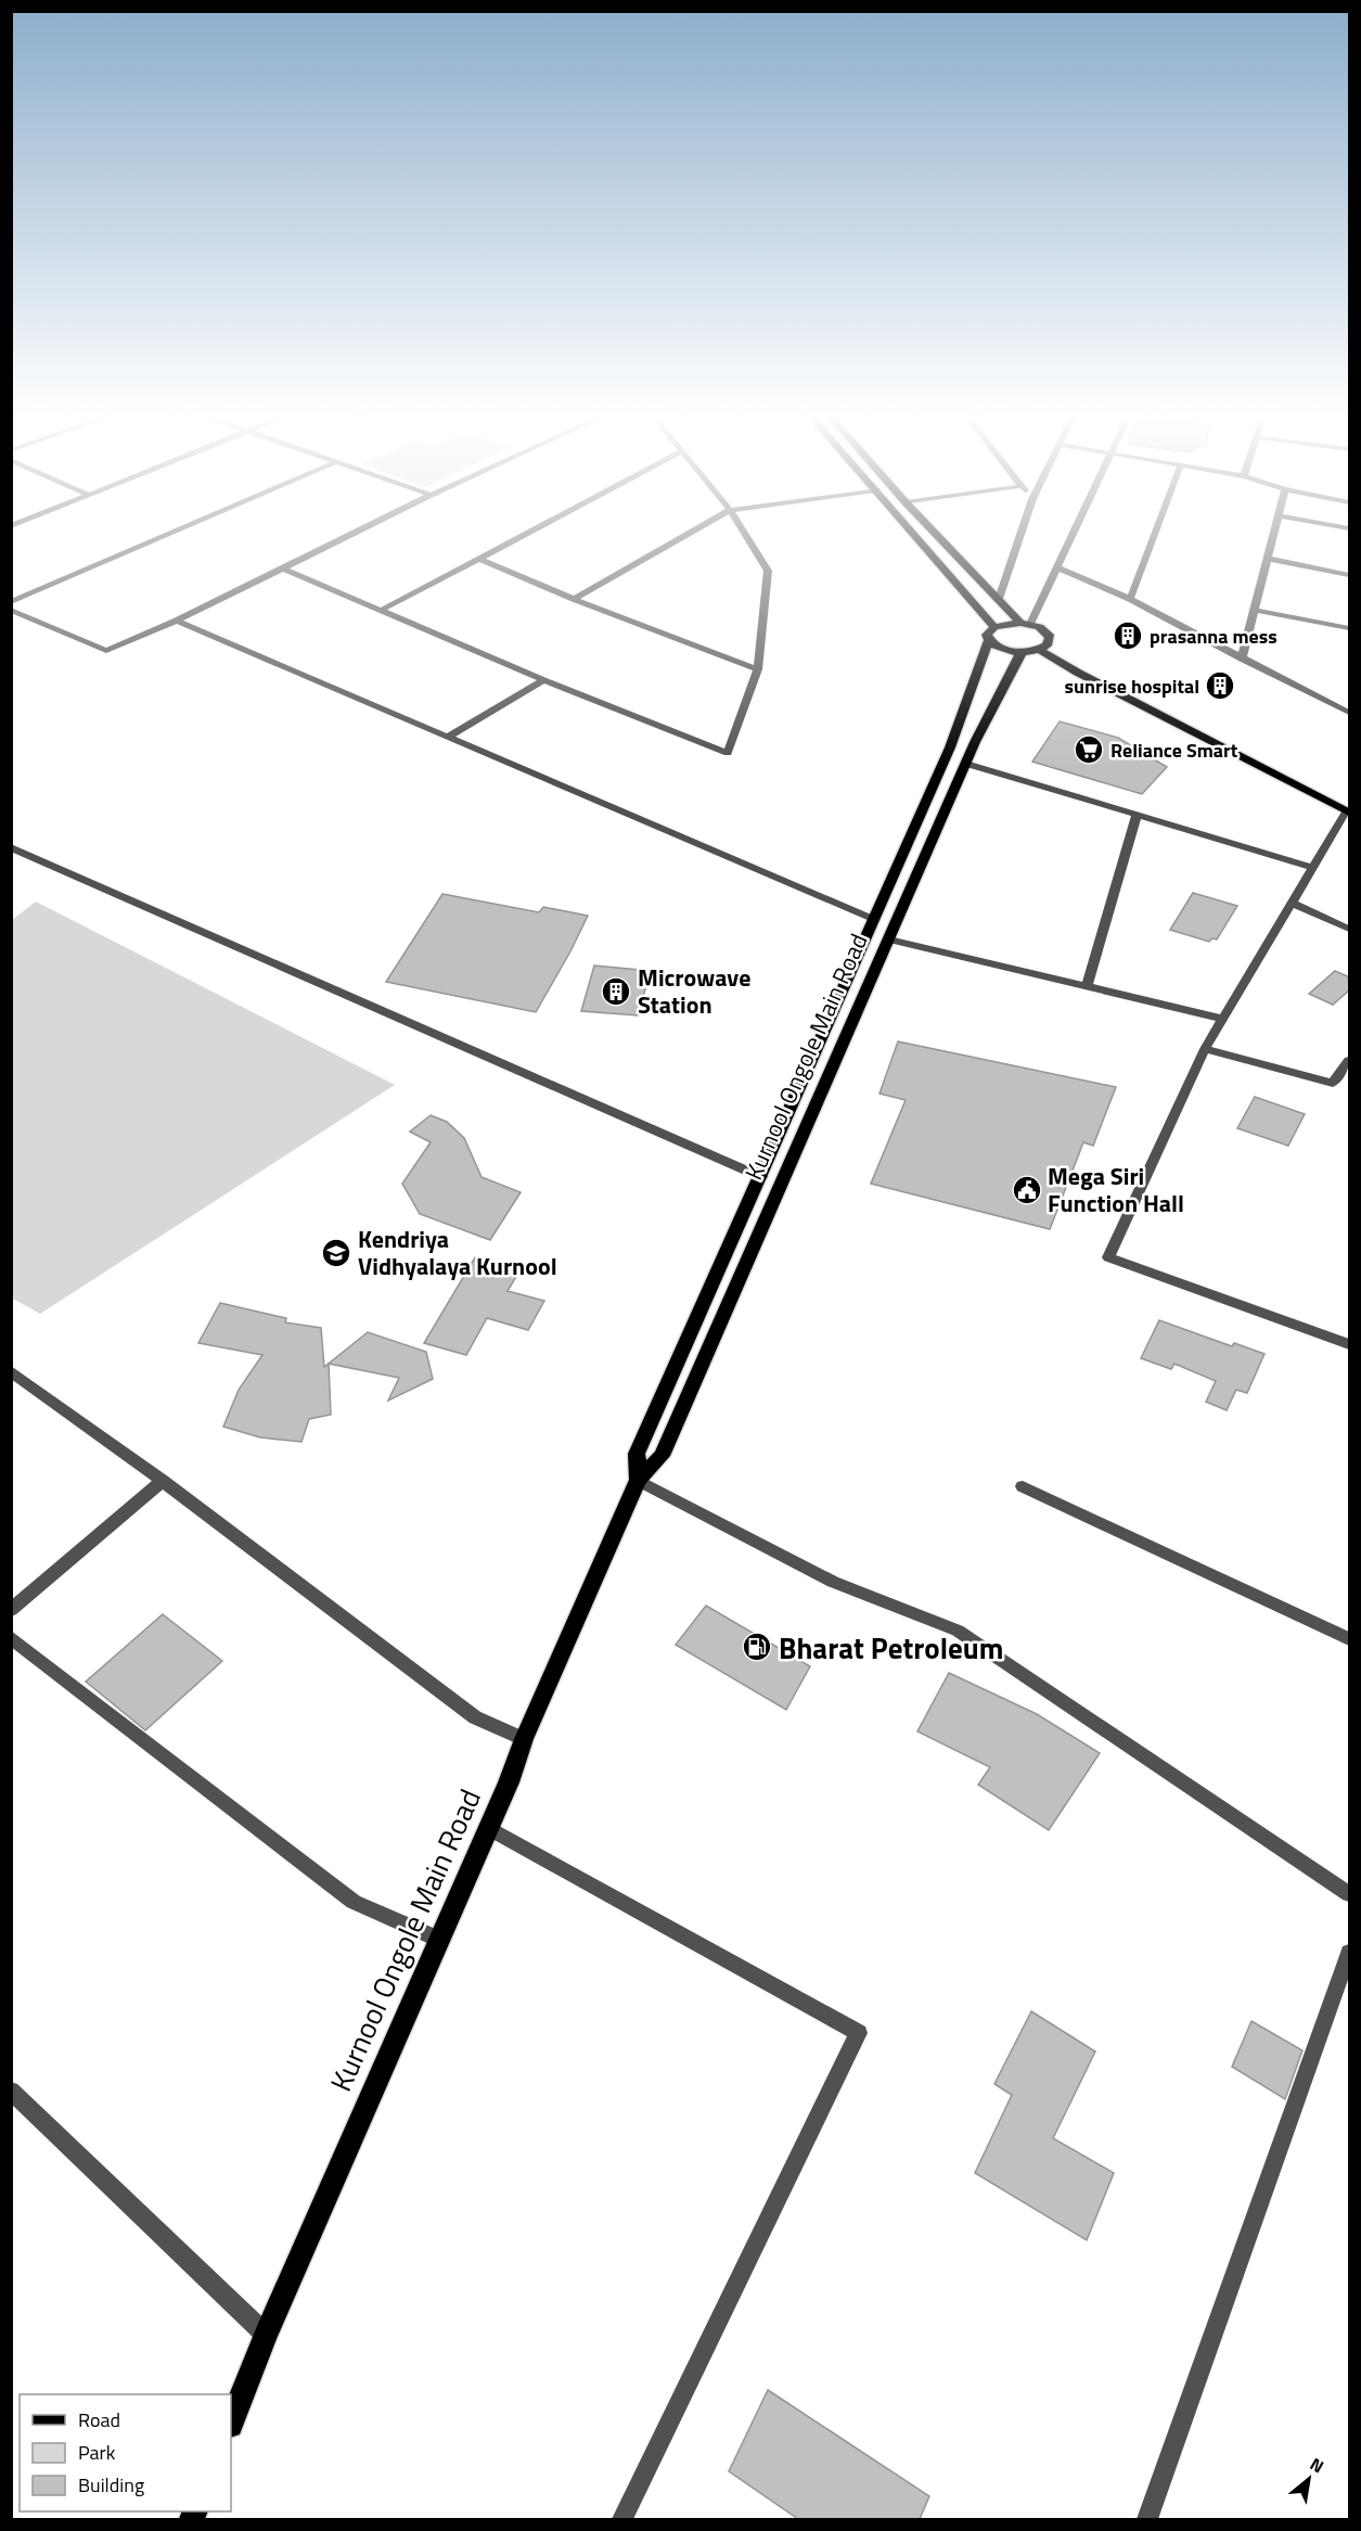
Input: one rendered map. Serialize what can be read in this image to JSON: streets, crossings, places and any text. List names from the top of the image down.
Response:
{
  "streets": {
    "main road": ["Kurnool Ongole Main Road"]
  },
  "places": {
    "building": ["prasanna mess", "sunrise hospital", "Microwave Station"],
    "supermarket": ["Reliance Smart"],
    "public building": ["Mega Siri Function Hall"],
    "school or university": ["Kendriya Vidhyalaya Kurnool"],
    "fuel station": ["Bharat Petroleum"]
  },
  "legend": ["Road", "Park", "Building"],
  "north": "top right"
}
